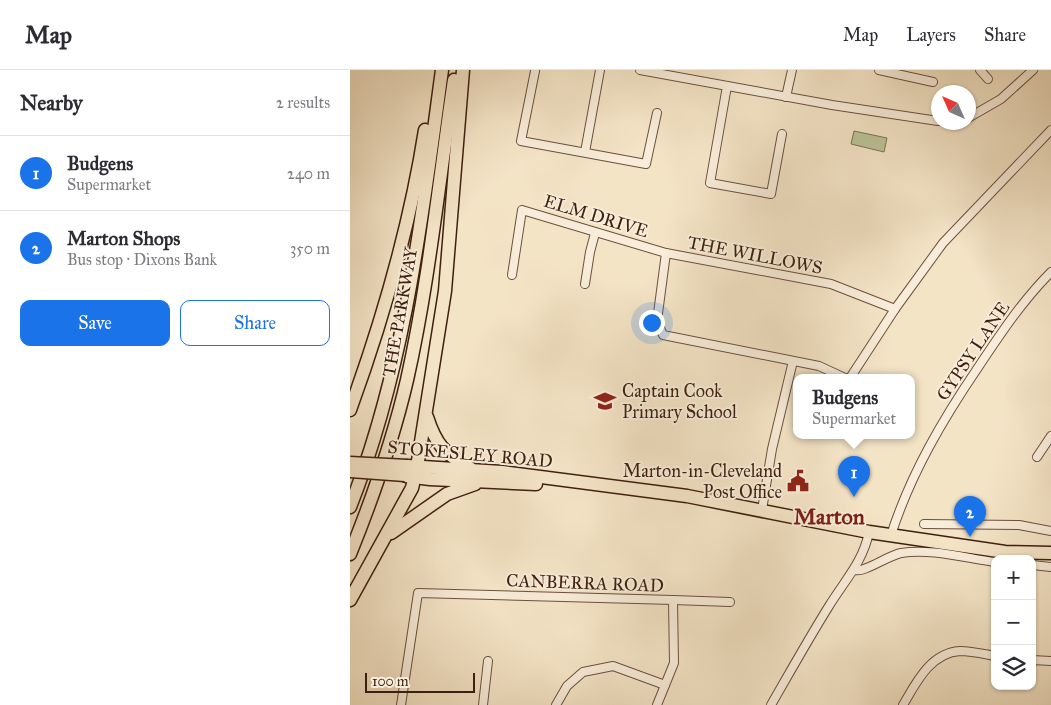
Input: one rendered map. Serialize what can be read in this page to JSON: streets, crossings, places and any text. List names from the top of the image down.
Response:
{
  "streets": {
    "highway": ["THE PARKWAY", "STOKESLEY ROAD"],
    "street": [
      "ELM DRIVE",
      "THE WILLOWS",
      "GYPSY LANE",
      "CANBERRA ROAD"
    ]
  },
  "crossings": [
    ["ELM DRIVE", "THE WILLOWS"]
  ],
  "districts": ["Marton"],
  "places": {
    "school or university": ["Captain Cook Primary School"],
    "public building": ["Marton-in-Cleveland Post Office"]
  },
  "scale_bar": "100 m",
  "north": "top left",
  "page": {
    "header": "Map",
    "nav": ["Map", "Layers", "Share"],
    "heading": ["Nearby", "2 results"],
    "list": [
      {
        "mark": "1",
        "name": "Budgens",
        "note": "Supermarket",
        "value": "240 m"
      },
      {
        "mark": "2",
        "name": "Marton Shops",
        "note": "Bus stop · Dixons Bank",
        "value": "350 m"
      }
    ],
    "buttons": ["Save", "Share"],
    "popup": ["Budgens", "Supermarket"],
    "pins": ["1", "2"],
    "map_buttons": ["+", "−"],
    "scale": "100 m"
  }
}
